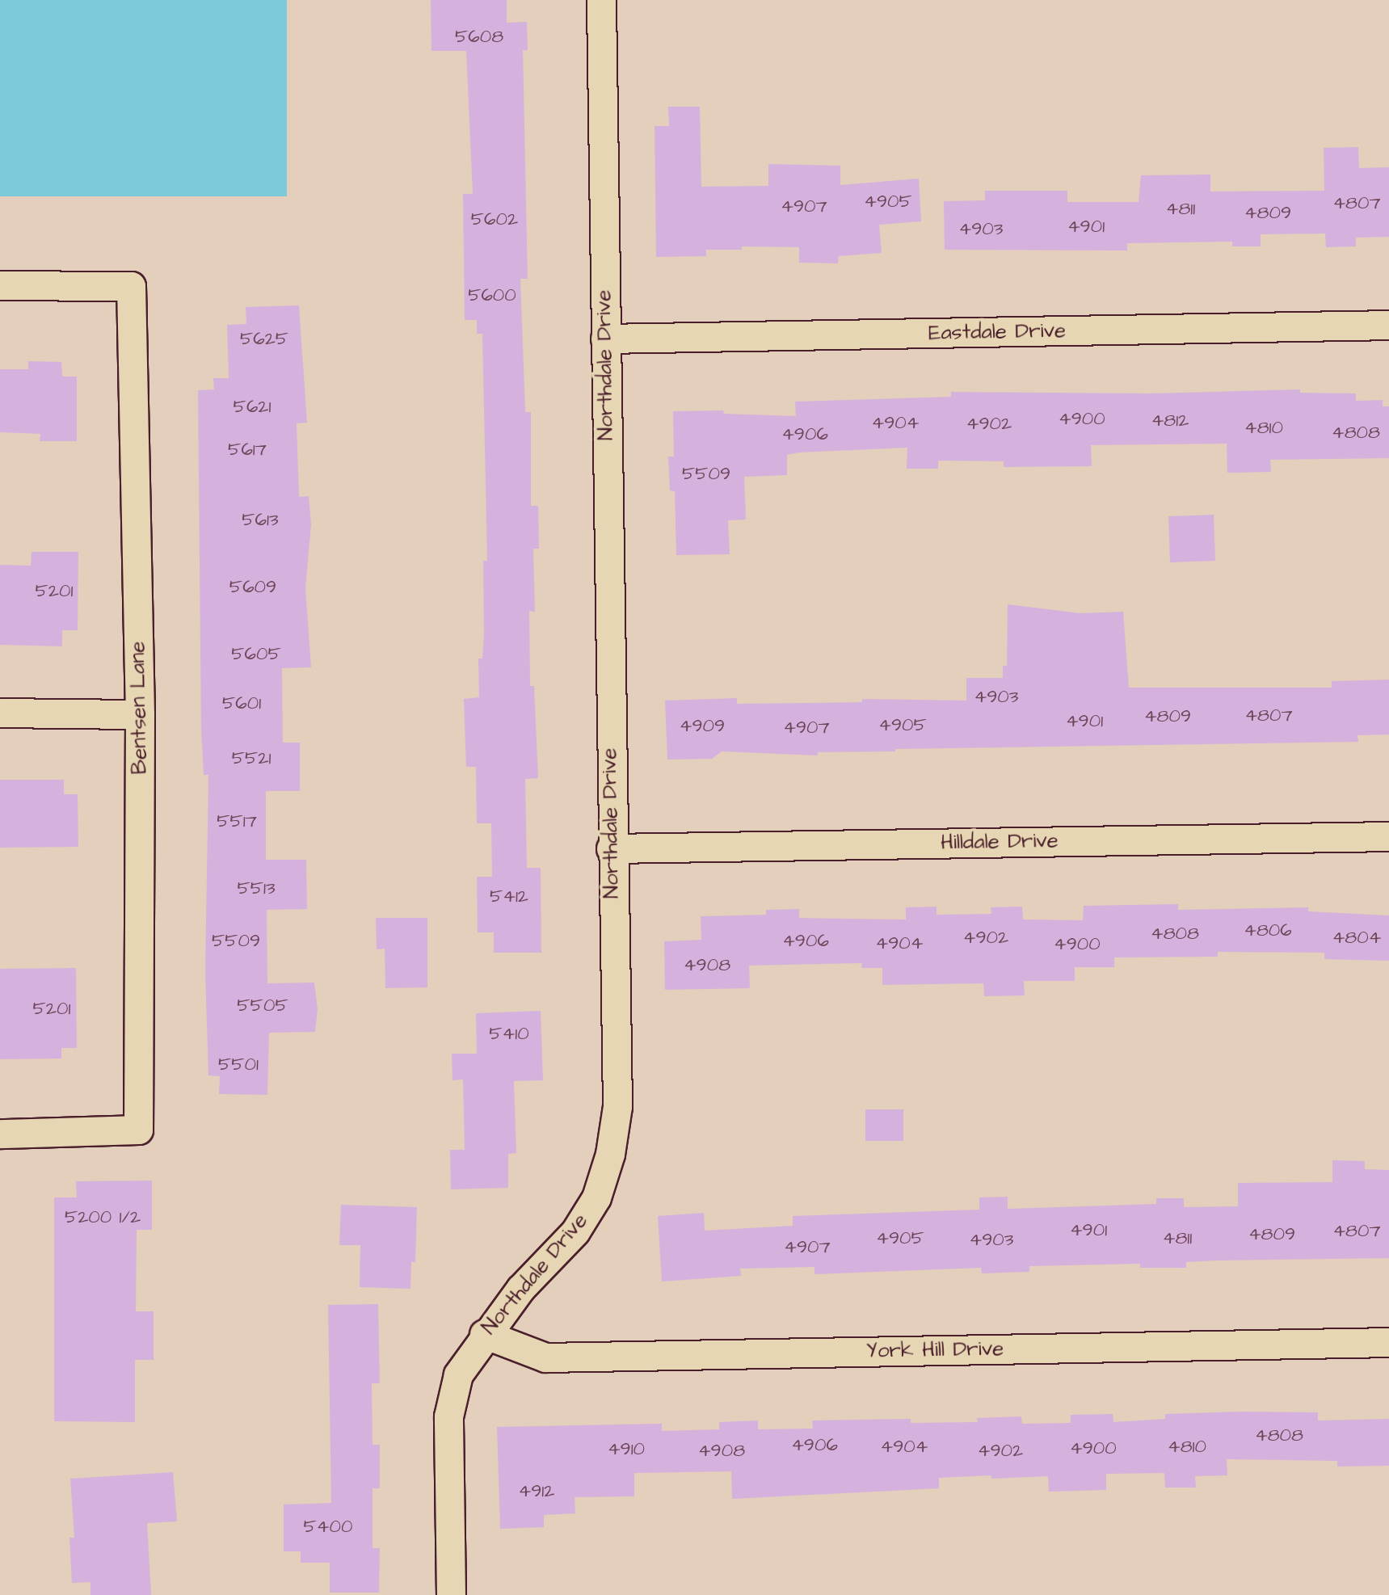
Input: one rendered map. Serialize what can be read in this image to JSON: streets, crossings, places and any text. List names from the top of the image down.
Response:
{
  "streets": {
    "street": [
      "Eastdale Drive",
      "Northdale Drive",
      "Bentsen Lane",
      "Hilldale Drive",
      "York Hill Drive"
    ]
  },
  "crossings": [
    ["Eastdale Drive", "Northdale Drive"],
    ["Northdale Drive", "Hilldale Drive"],
    ["Northdale Drive", "York Hill Drive"]
  ],
  "house_numbers": [
    "5608",
    "4905",
    "4807",
    "4907",
    "4811",
    "4809",
    "5602",
    "4901",
    "4903",
    "5600",
    "5625",
    "5621",
    "4900",
    "4812",
    "4904",
    "4902",
    "4810",
    "4808",
    "4906",
    "5617",
    "5509",
    "5613",
    "5609",
    "5201",
    "5605",
    "4903",
    "5601",
    "4807",
    "4809",
    "4901",
    "4905",
    "4909",
    "4907",
    "5521",
    "5517",
    "5513",
    "5412",
    "4806",
    "4808",
    "4902",
    "4804",
    "5509",
    "4906",
    "4904",
    "4900",
    "4908",
    "5505",
    "5201",
    "5410",
    "5501",
    "5200 1/2",
    "4901",
    "4807",
    "4809",
    "4905",
    "4811",
    "4903",
    "4907",
    "4808",
    "4906",
    "4904",
    "4810",
    "4900",
    "4910",
    "4908",
    "4902",
    "4912",
    "5400"
  ]
}
